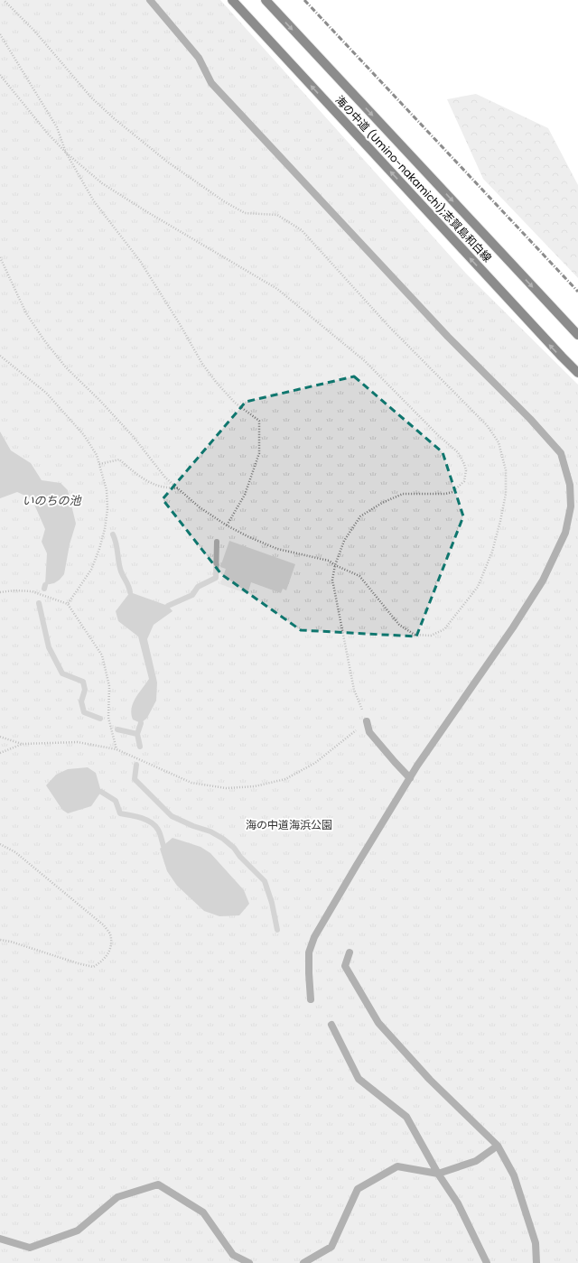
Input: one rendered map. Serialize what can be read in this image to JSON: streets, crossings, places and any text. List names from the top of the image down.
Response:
{
  "streets": {
    "main road": ["海の中道 (Umino-nakamichi);志賀島和白線"]
  },
  "water": ["いのちの池"],
  "parks": ["海の中道海浜公園"]
}
